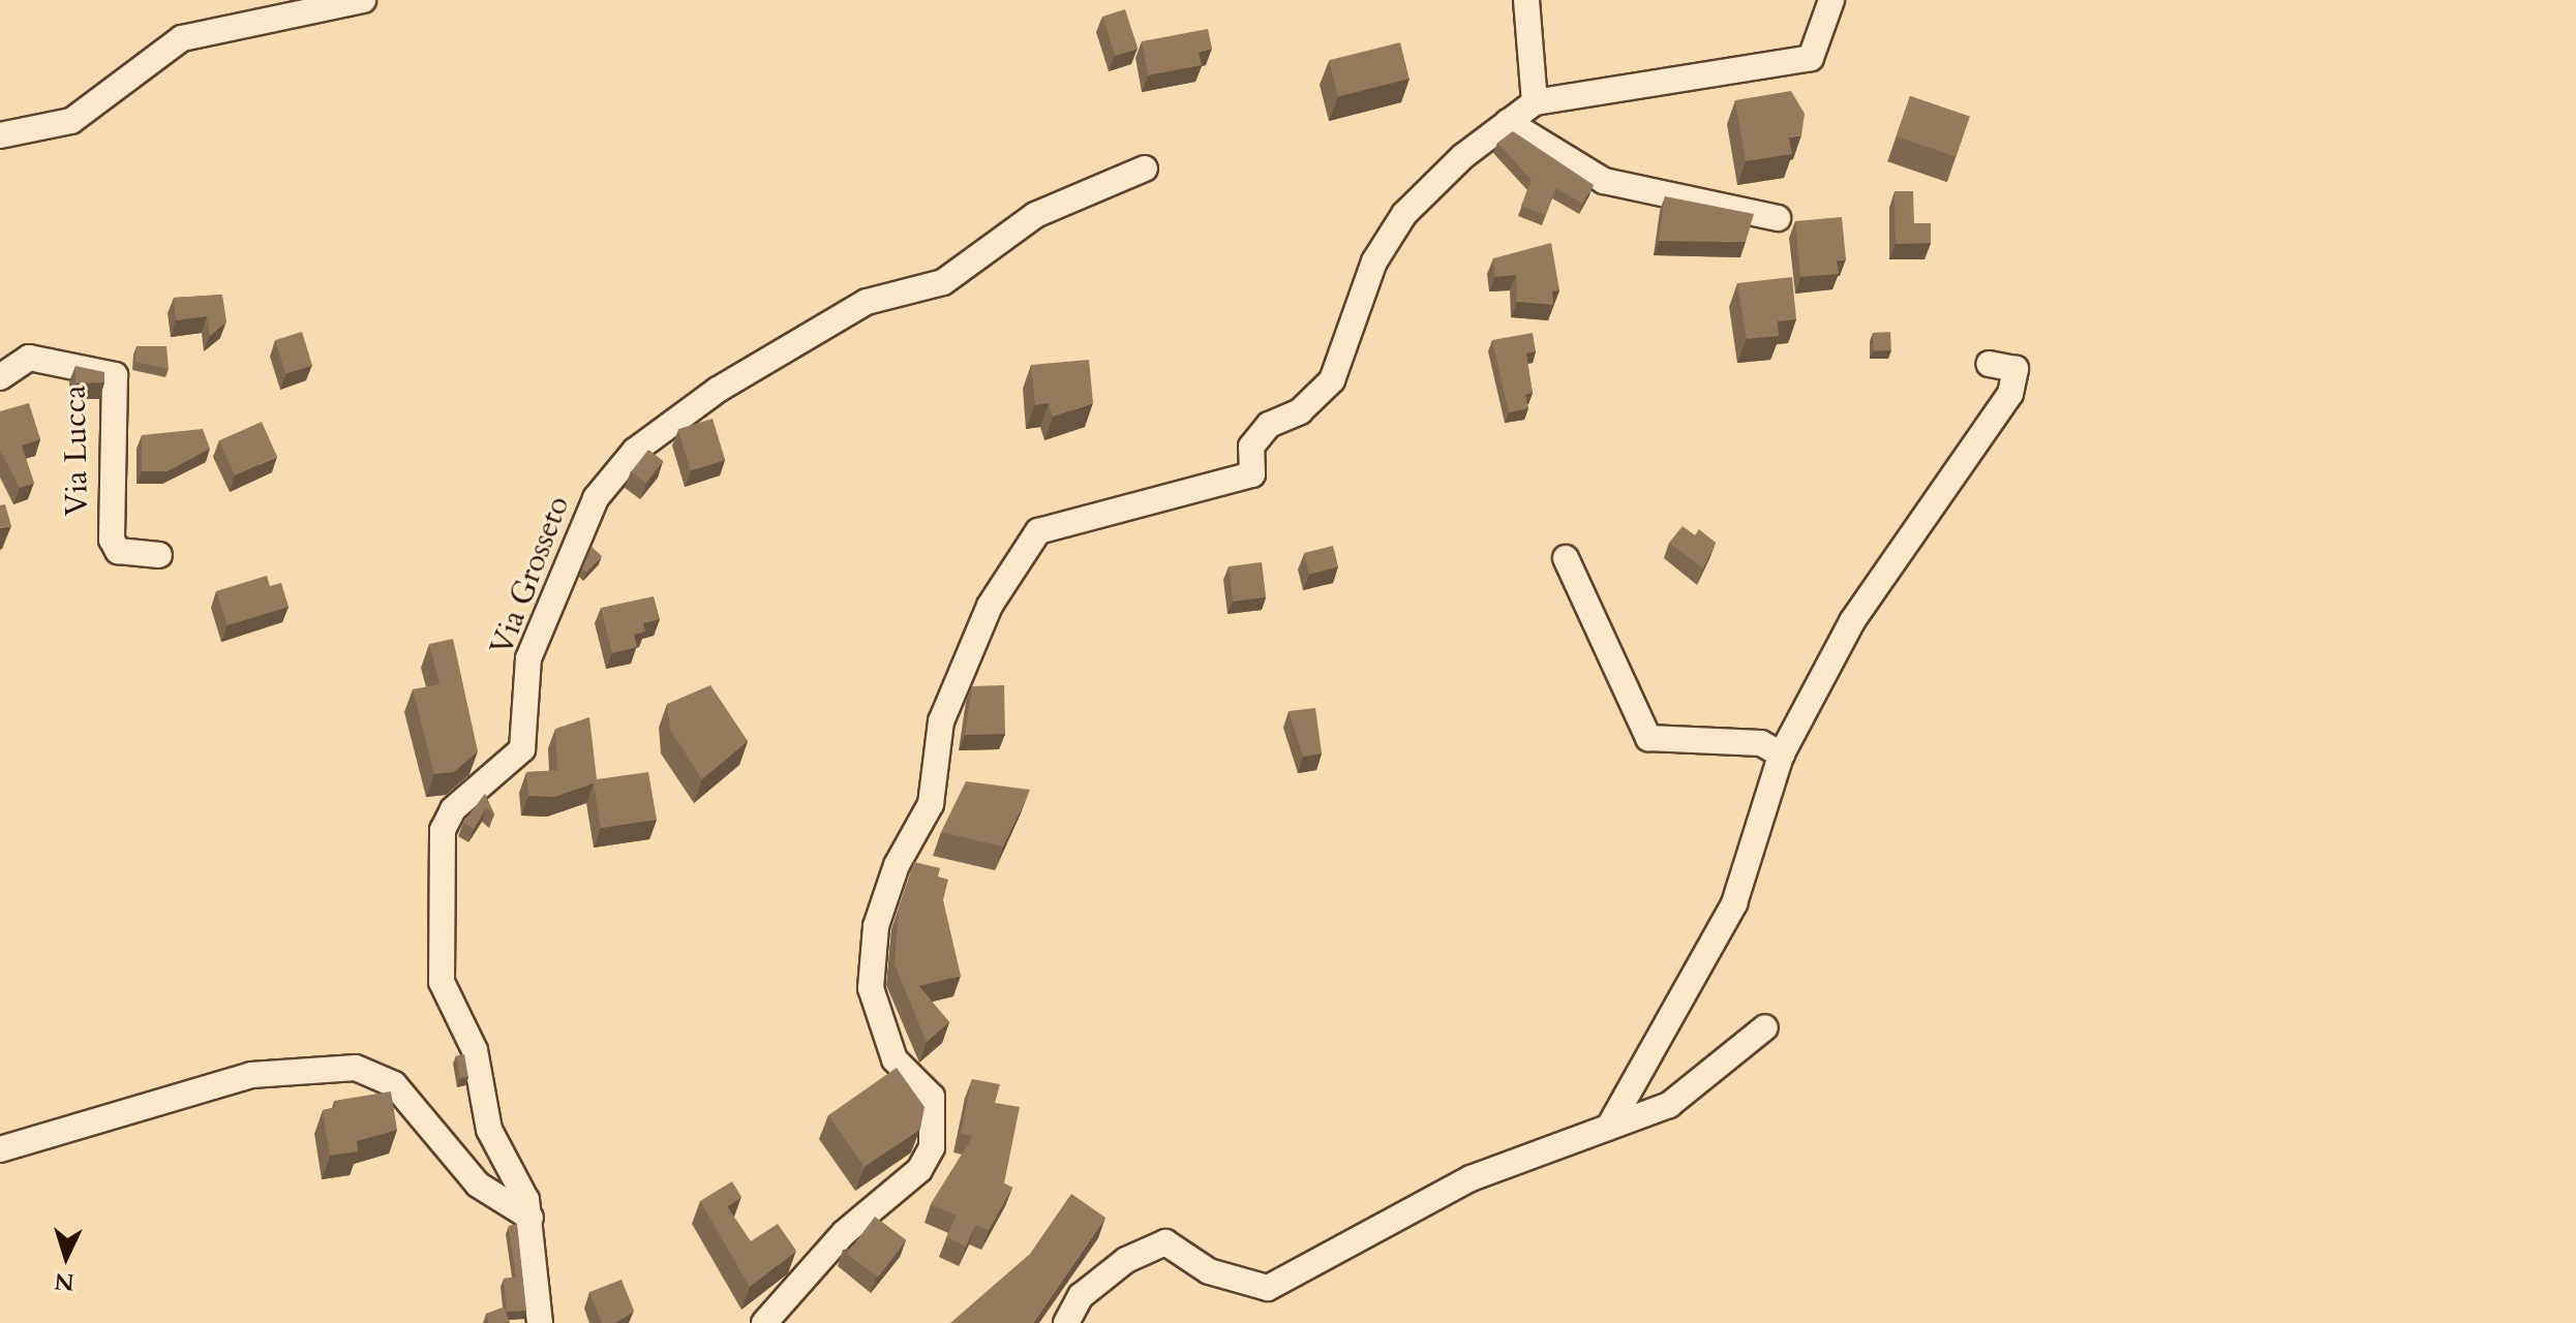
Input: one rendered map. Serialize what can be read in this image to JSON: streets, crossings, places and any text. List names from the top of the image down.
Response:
{
  "streets": {
    "street": ["Via Lucca", "Via Grosseto"]
  },
  "north": "bottom"
}
